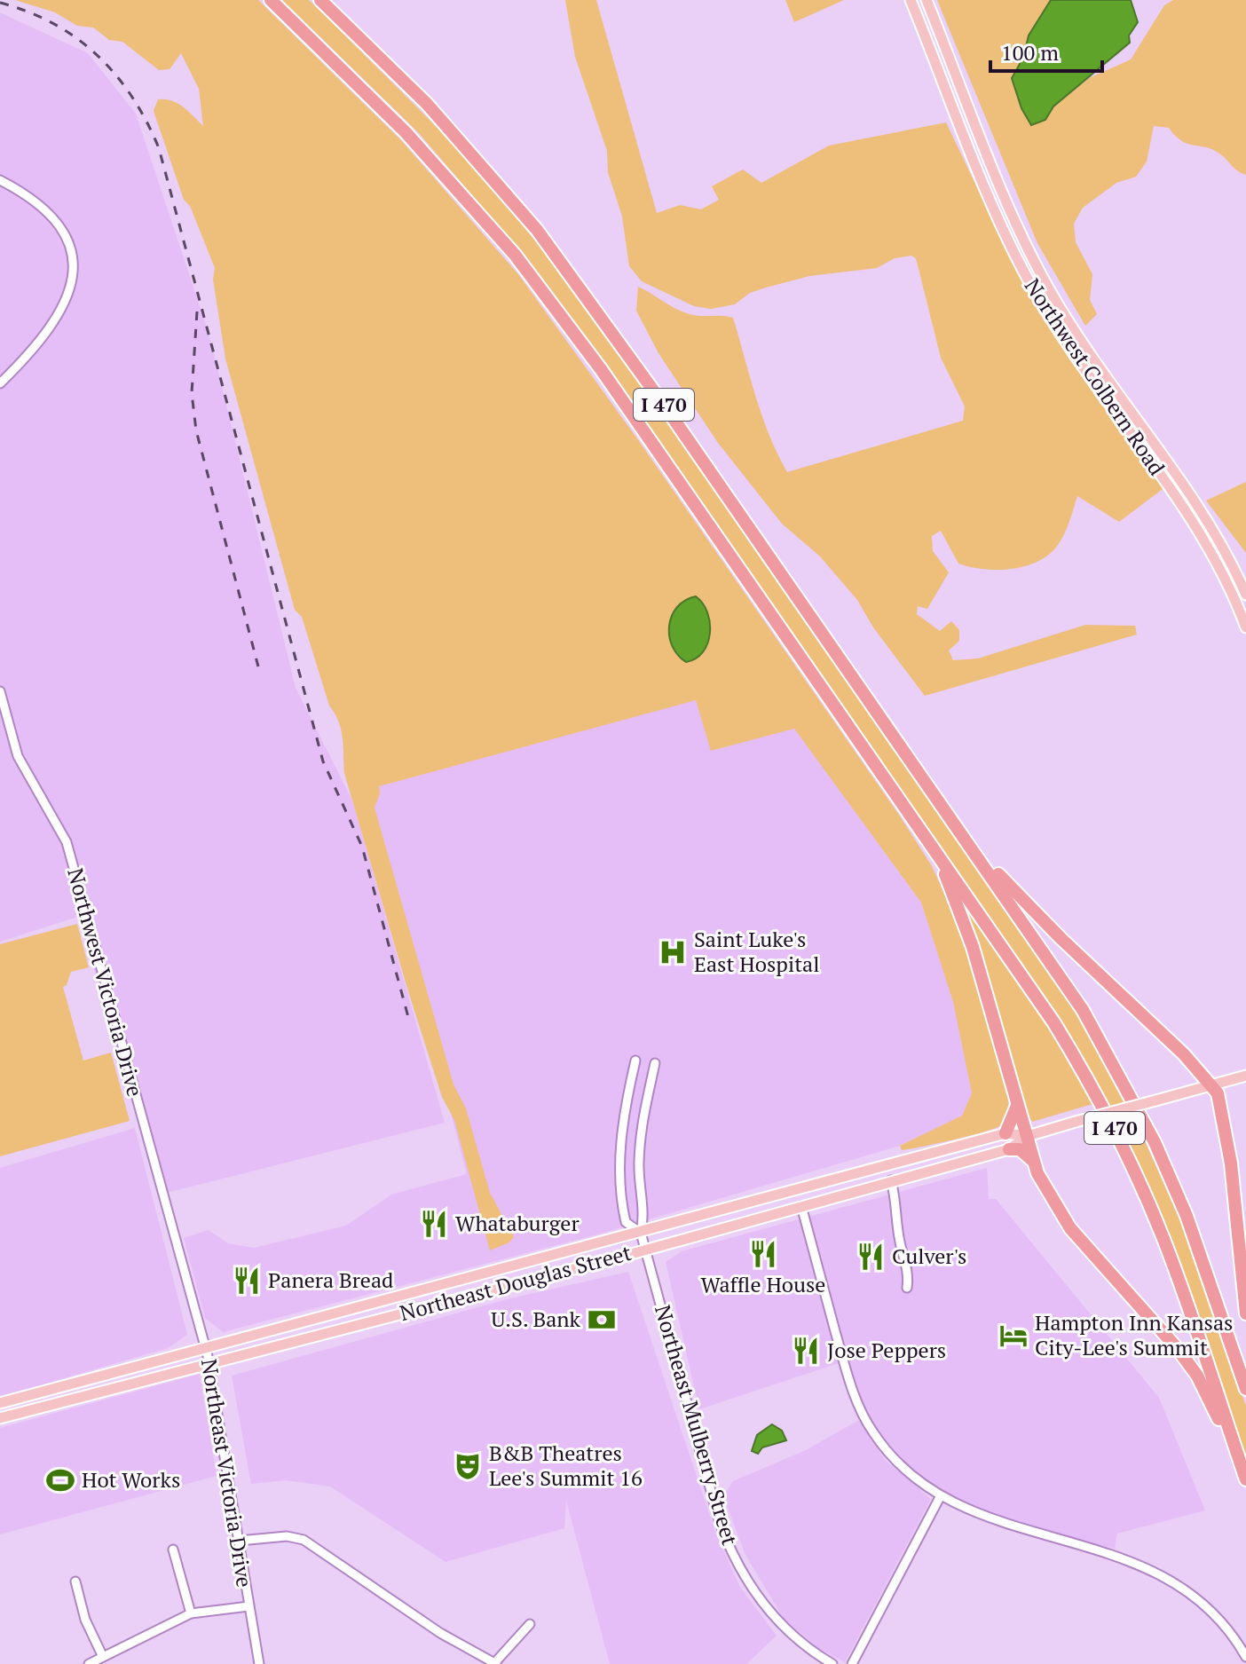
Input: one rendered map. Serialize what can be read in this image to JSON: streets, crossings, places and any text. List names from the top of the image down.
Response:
{
  "streets": {
    "highway": ["I 470"],
    "main road": ["Northwest Colbern Road", "Northeast Douglas Street"],
    "street": ["Northwest Victoria Drive", "Northeast Mulberry Street", "Northeast Victoria Drive"]
  },
  "crossings": [
    ["Northwest Victoria Drive", "Northeast Victoria Drive"],
    ["Northeast Douglas Street", "Northeast Mulberry Street"],
    ["Northeast Douglas Street", "Northeast Victoria Drive"]
  ],
  "places": {
    "hospital": ["Saint Luke's East Hospital"],
    "restaurant": [
      "Whataburger",
      "Waffle House",
      "Culver's",
      "Panera Bread",
      "Jose Peppers"
    ],
    "bank": ["U.S. Bank"],
    "hotel": ["Hampton Inn Kansas City-Lee's Summit"],
    "theatre": ["B&B Theatres Lee's Summit 16"],
    "sports": ["Hot Works"]
  },
  "scale_bar": "100 m"
}
